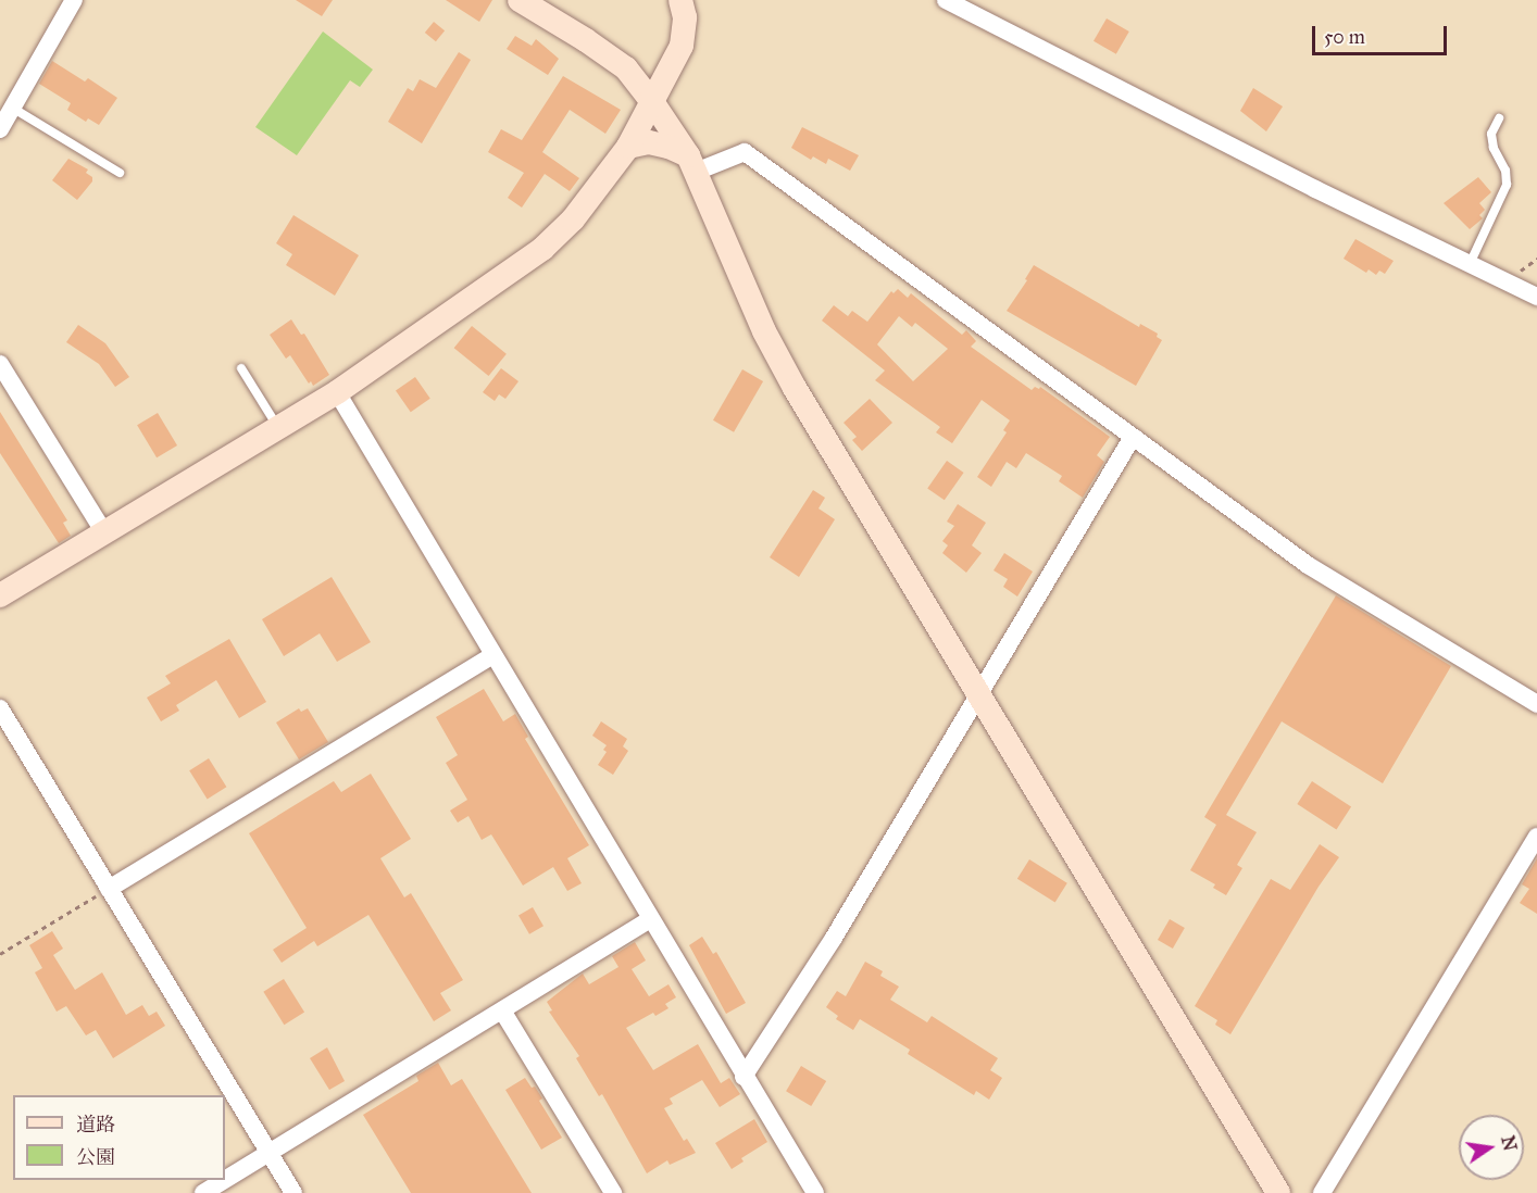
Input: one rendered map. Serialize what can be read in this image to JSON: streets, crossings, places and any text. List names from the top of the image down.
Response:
{
  "legend": ["道路", "公園"],
  "scale_bar": "50 m",
  "north": "right"
}
